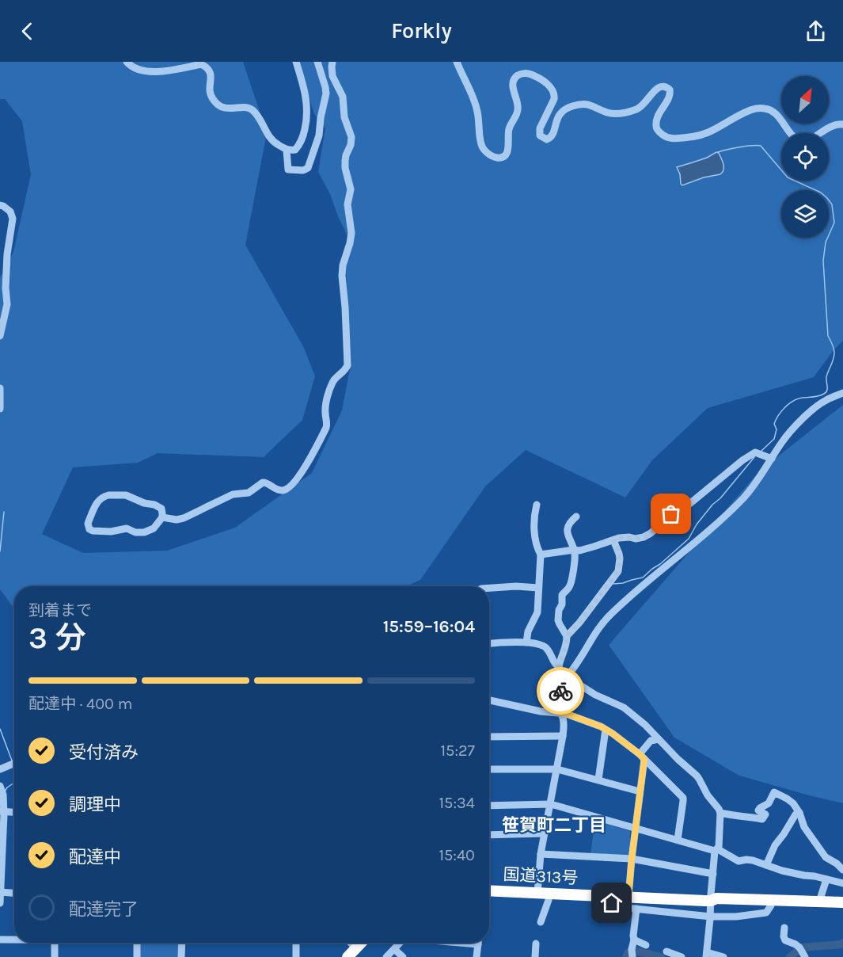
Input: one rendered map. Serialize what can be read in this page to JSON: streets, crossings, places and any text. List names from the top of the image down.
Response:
{
  "streets": {
    "highway": ["国道313号"]
  },
  "districts": ["笹賀町二丁目"],
  "north": "top right",
  "page": {
    "header": "Forkly",
    "heading": ["3 分", "到着まで", "15:59–16:04"],
    "bar": "配達中 · 400 m",
    "list": [
      ["受付済み", "15:27"],
      ["調理中", "15:34"],
      ["配達中", "15:40"],
      "配達完了"
    ]
  }
}
